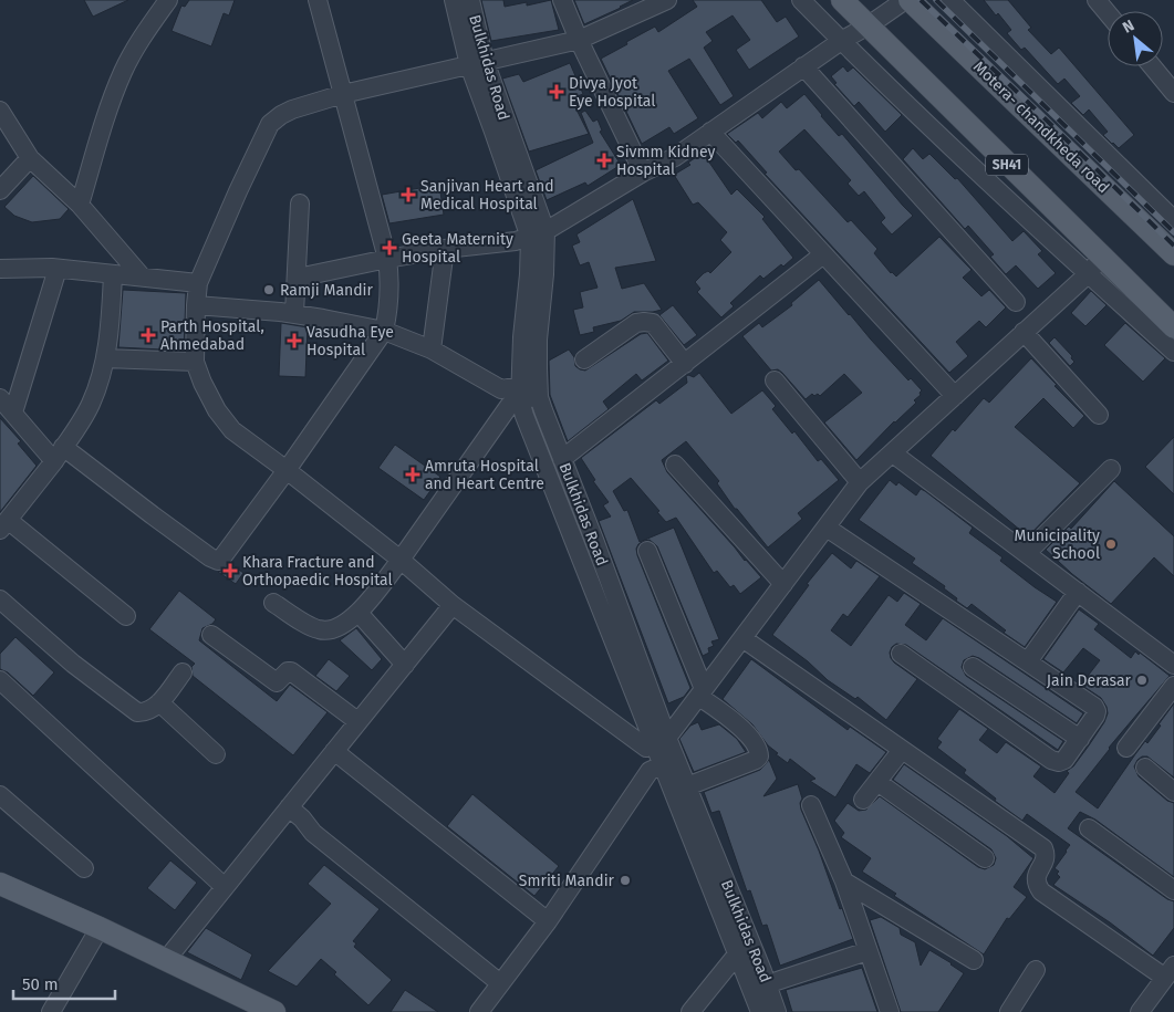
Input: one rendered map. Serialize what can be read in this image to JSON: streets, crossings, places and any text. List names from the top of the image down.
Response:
{
  "streets": {
    "main road": ["Motera- chandkheda road", "SH41"],
    "street": ["Bulkhidas Road"]
  },
  "places": {
    "health": [
      "Divya Jyot Eye Hospital",
      "Sivmm Kidney Hospital",
      "Sanjivan Heart and Medical Hospital",
      "Geeta Maternity Hospital",
      "Parth Hospital, Ahmedabad",
      "Vasudha Eye Hospital",
      "Amruta Hospital and Heart Centre",
      "Khara Fracture and Orthopaedic Hospital"
    ],
    "other": [
      "Ramji Mandir",
      "Municipality School",
      "Jain Derasar",
      "Smriti Mandir"
    ]
  },
  "scale_bar": "50 m",
  "north": "top left"
}
